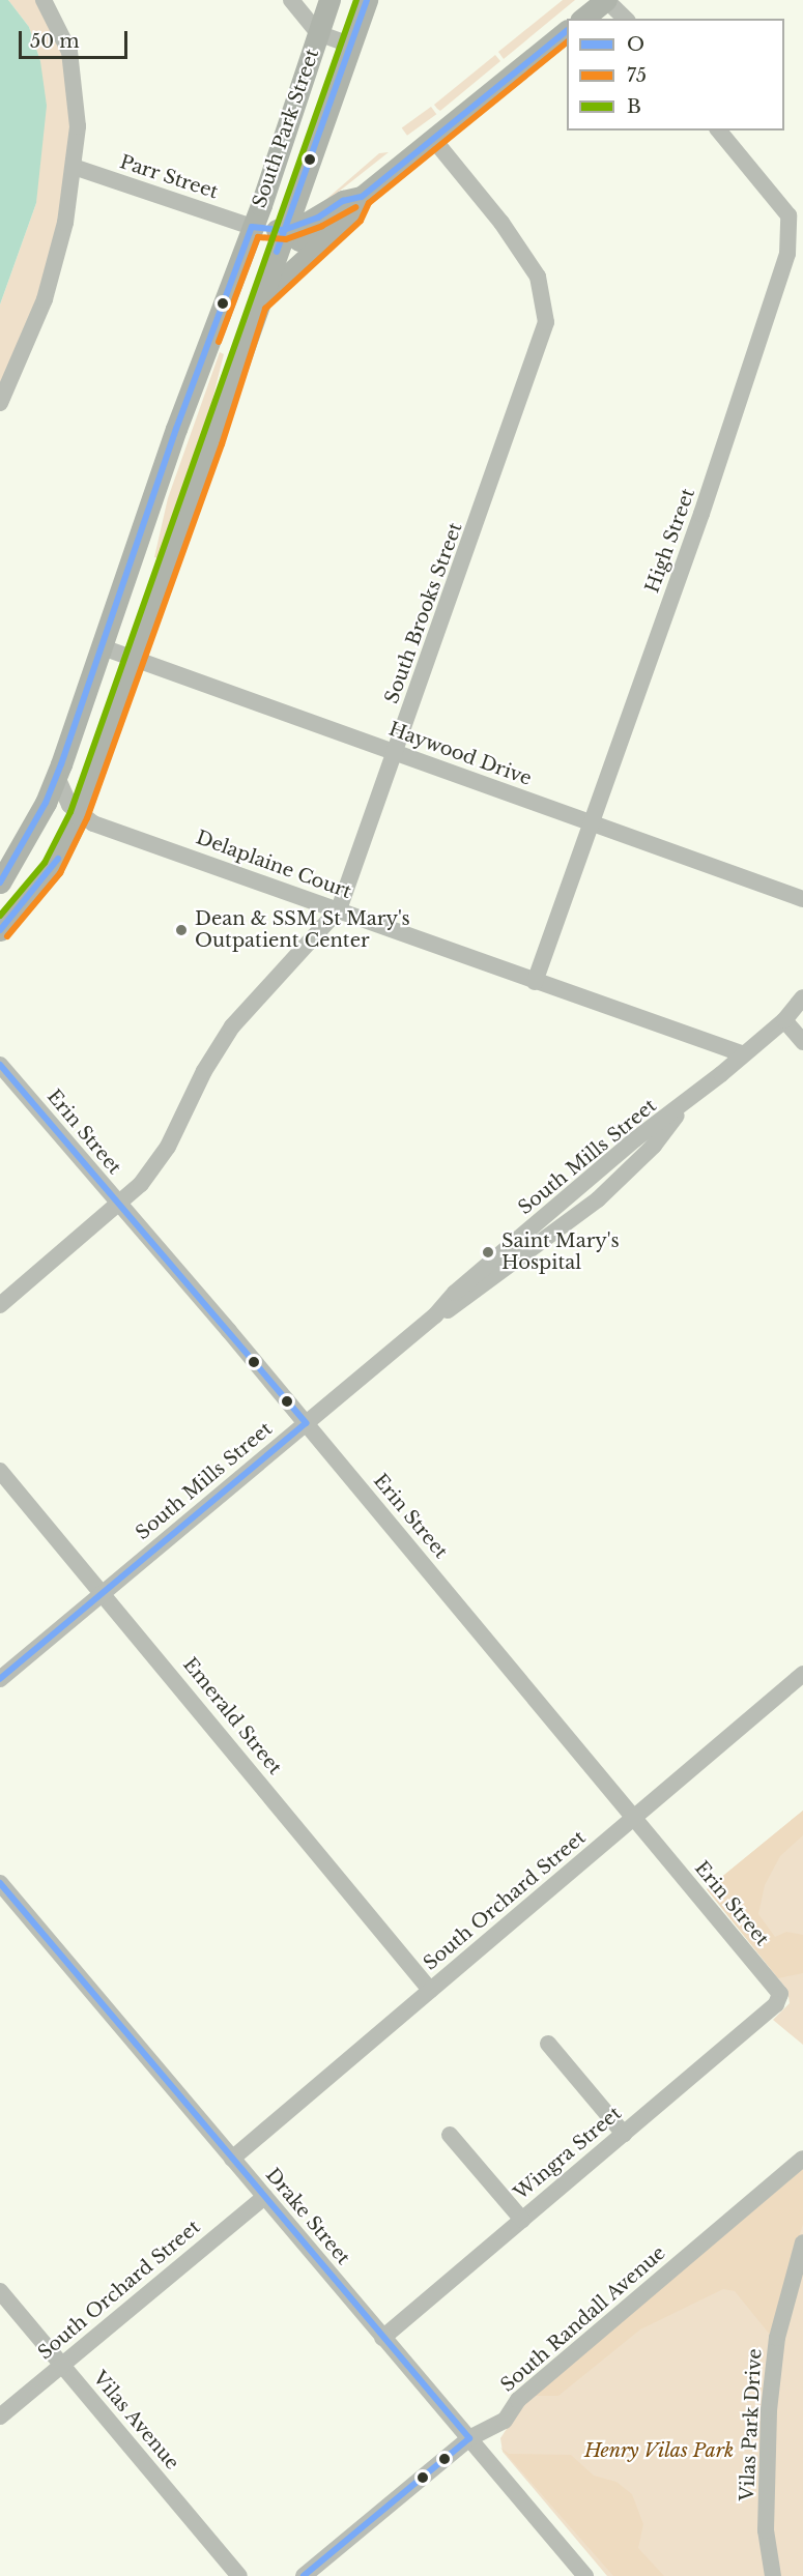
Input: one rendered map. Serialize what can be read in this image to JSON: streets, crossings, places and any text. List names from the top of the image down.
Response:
{
  "streets": {
    "main road": ["South Park Street"],
    "street": [
      "Parr Street",
      "High Street",
      "South Brooks Street",
      "Haywood Drive",
      "Delaplaine Court",
      "Erin Street",
      "South Mills Street",
      "Emerald Street",
      "South Orchard Street",
      "Wingra Street",
      "Drake Street",
      "South Randall Avenue",
      "Vilas Avenue",
      "Vilas Park Drive"
    ]
  },
  "crossings": [
    ["South Park Street", "Parr Street"],
    ["South Park Street", "Haywood Drive"],
    ["South Park Street", "Delaplaine Court"],
    ["High Street", "Haywood Drive"],
    ["High Street", "Delaplaine Court"],
    ["South Brooks Street", "Haywood Drive"],
    ["South Brooks Street", "Delaplaine Court"],
    ["South Brooks Street", "Erin Street"],
    ["Delaplaine Court", "South Mills Street"],
    ["Erin Street", "South Mills Street"],
    ["Erin Street", "South Orchard Street"],
    ["Erin Street", "Wingra Street"],
    ["South Mills Street", "Emerald Street"],
    ["Emerald Street", "South Orchard Street"],
    ["South Orchard Street", "Drake Street"],
    ["South Orchard Street", "Vilas Avenue"],
    ["Wingra Street", "Drake Street"],
    ["Drake Street", "South Randall Avenue"]
  ],
  "parks": ["Henry Vilas Park"],
  "places": ["Dean & SSM St Mary's Outpatient Center", "Saint Mary's Hospital"],
  "lines": ["transit line O", "transit line B", "transit line 75"],
  "legend": ["O", "75", "B"],
  "scale_bar": "50 m"
}
